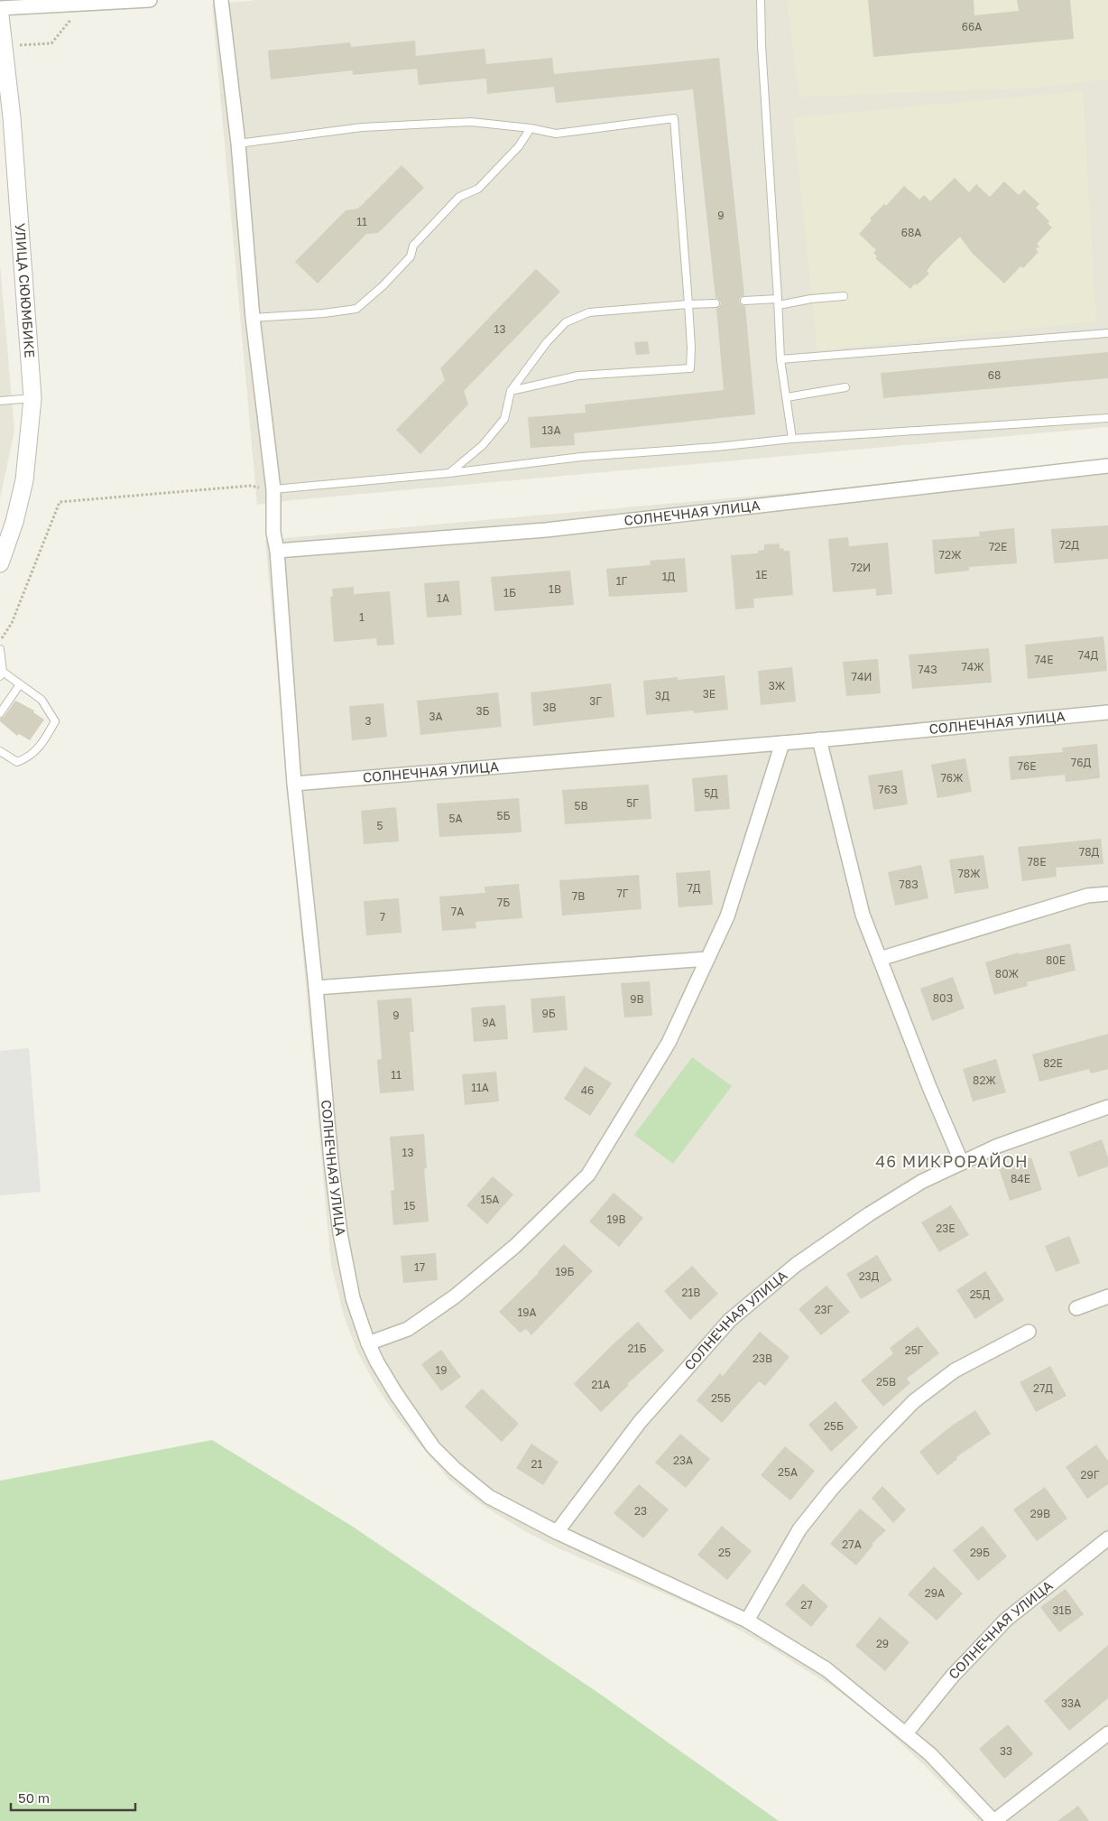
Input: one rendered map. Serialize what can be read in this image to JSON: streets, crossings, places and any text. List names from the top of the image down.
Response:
{
  "streets": {
    "street": ["УЛИЦА СЮЮМБИКЕ", "СОЛНЕЧНАЯ УЛИЦА"]
  },
  "districts": ["46 МИКРОРАЙОН"],
  "house_numbers": [
    "66А",
    "9",
    "11",
    "68А",
    "13",
    "68",
    "13А",
    "72Д",
    "72Е",
    "72Ж",
    "72И",
    "1Е",
    "1Д",
    "1Г",
    "1В",
    "1Б",
    "1А",
    "1",
    "74Д",
    "74Е",
    "74Ж",
    "74З",
    "74И",
    "3Ж",
    "3Е",
    "3Д",
    "3Г",
    "3В",
    "3Б",
    "3А",
    "3",
    "76Д",
    "76Е",
    "76Ж",
    "76З",
    "5Д",
    "5Г",
    "5В",
    "5Б",
    "5А",
    "5",
    "78Д",
    "78Е",
    "78Ж",
    "78З",
    "7Д",
    "7Г",
    "7В",
    "7Б",
    "7А",
    "7",
    "80Е",
    "80Ж",
    "80З",
    "9В",
    "9Б",
    "9",
    "9А",
    "82Е",
    "11",
    "82Ж",
    "11А",
    "46",
    "13",
    "84Е",
    "15А",
    "15",
    "19В",
    "23Е",
    "17",
    "19Б",
    "23Д",
    "21В",
    "25Д",
    "23Г",
    "19А",
    "21Б",
    "25Г",
    "23В",
    "19",
    "25В",
    "21А",
    "27Д",
    "25Б",
    "25Б",
    "23А",
    "21",
    "25А",
    "29Г",
    "23",
    "29В",
    "27А",
    "25",
    "29Б",
    "29А",
    "27",
    "31Б",
    "29",
    "33А",
    "33"
  ],
  "scale_bar": "50 m"
}
